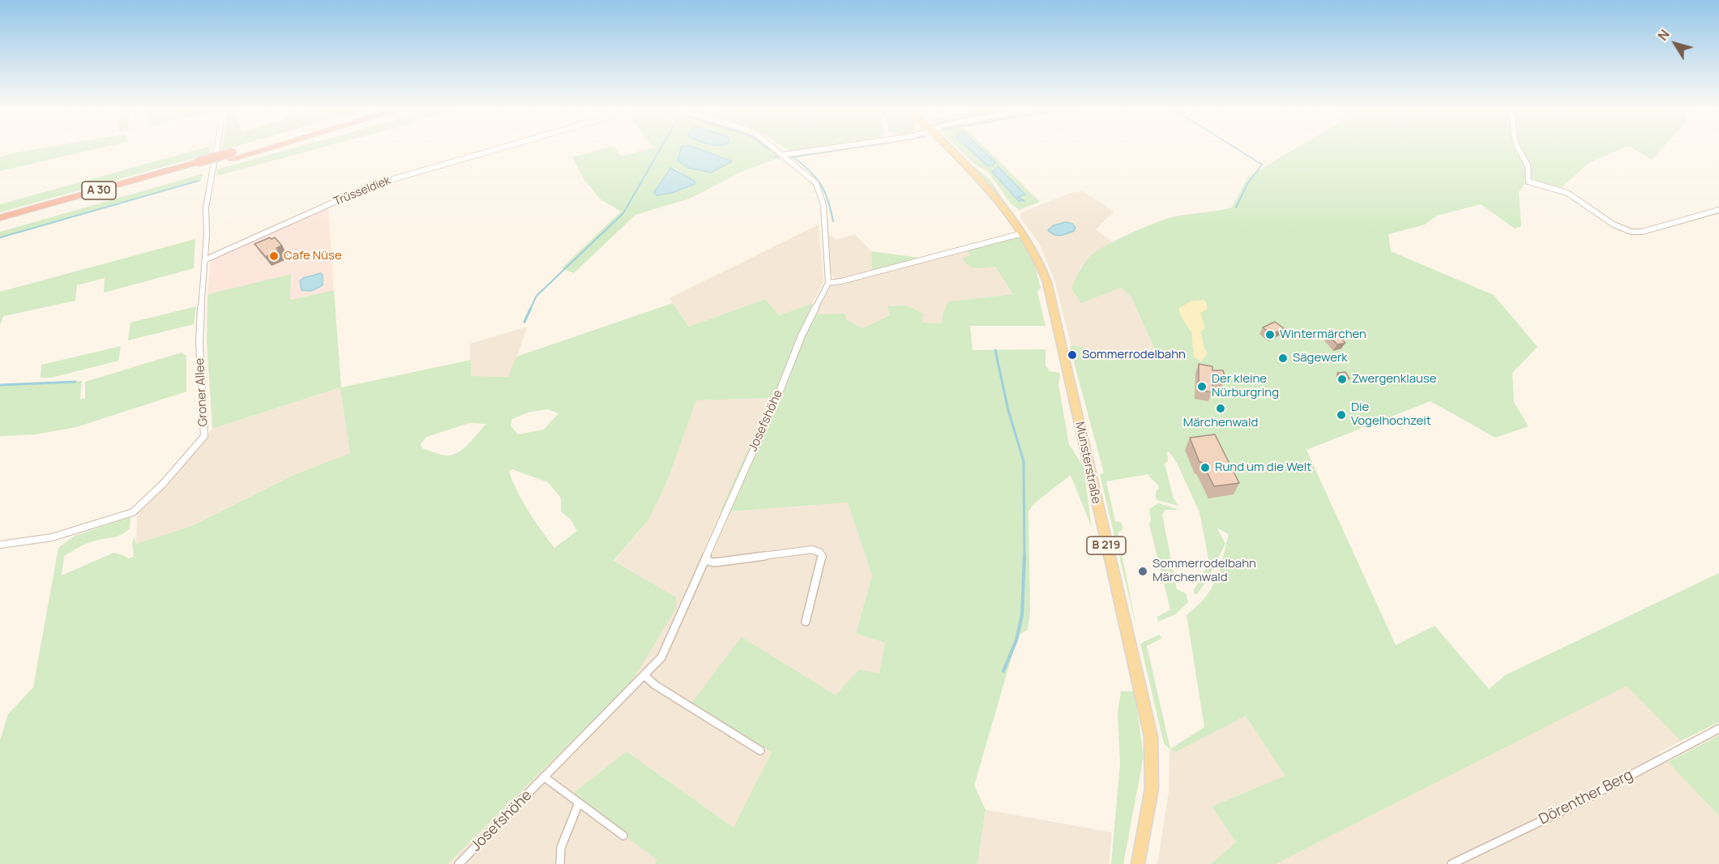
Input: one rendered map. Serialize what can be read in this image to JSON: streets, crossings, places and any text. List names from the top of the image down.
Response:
{
  "streets": {
    "highway": ["A 30"],
    "main road": ["Münsterstraße", "B 219"],
    "street": [
      "Trüsseldiek",
      "Groner Allee",
      "Josefshöhe",
      "Dörenther Berg"
    ]
  },
  "crossings": [
    ["Trüsseldiek", "Groner Allee"]
  ],
  "places": [
    "Cafe Nüse",
    "Wintermärchen",
    "Sommerrodelbahn",
    "Sägewerk",
    "Zwergenklause",
    "Der kleine Nürburgring",
    "Märchenwald",
    "Die Vogelhochzeit",
    "Rund um die Welt",
    "Sommerrodelbahn Märchenwald"
  ],
  "north": "top left"
}
